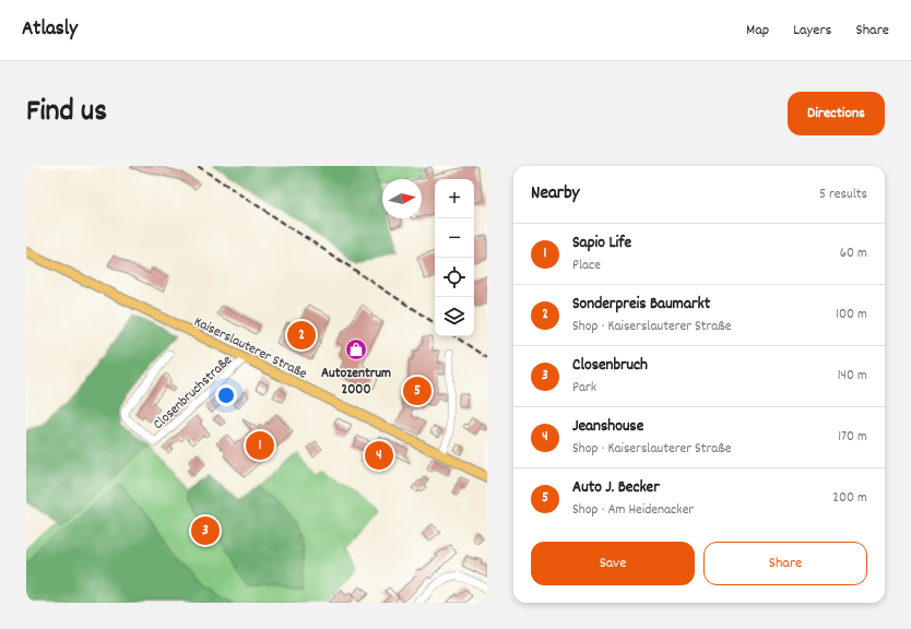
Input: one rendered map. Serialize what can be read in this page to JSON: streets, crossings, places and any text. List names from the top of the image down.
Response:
{
  "streets": {
    "main road": ["Kaiserslauterer Straße"],
    "street": ["Closenbruchstraße"]
  },
  "crossings": [
    ["Kaiserslauterer Straße", "Closenbruchstraße"]
  ],
  "places": {
    "shop": ["Autozentrum 2000"]
  },
  "north": "right",
  "page": {
    "header": "Atlasly",
    "nav": ["Map", "Layers", "Share"],
    "title": "Find us",
    "buttons": [
      "Directions",
      ["Save", "Share"]
    ],
    "heading": ["Nearby", "5 results"],
    "map_buttons": ["+", "−"],
    "list": [
      {
        "mark": "1",
        "name": "Sapio Life",
        "note": "Place",
        "value": "60 m"
      },
      {
        "mark": "2",
        "name": "Sonderpreis Baumarkt",
        "note": "Shop · Kaiserslauterer Straße",
        "value": "100 m"
      },
      {
        "mark": "3",
        "name": "Closenbruch",
        "note": "Park",
        "value": "140 m"
      },
      {
        "mark": "4",
        "name": "Jeanshouse",
        "note": "Shop · Kaiserslauterer Straße",
        "value": "170 m"
      },
      {
        "mark": "5",
        "name": "Auto J. Becker",
        "note": "Shop · Am Heidenacker",
        "value": "200 m"
      }
    ],
    "pins": [
      "2",
      "5",
      "1",
      "4",
      "3"
    ]
  }
}
